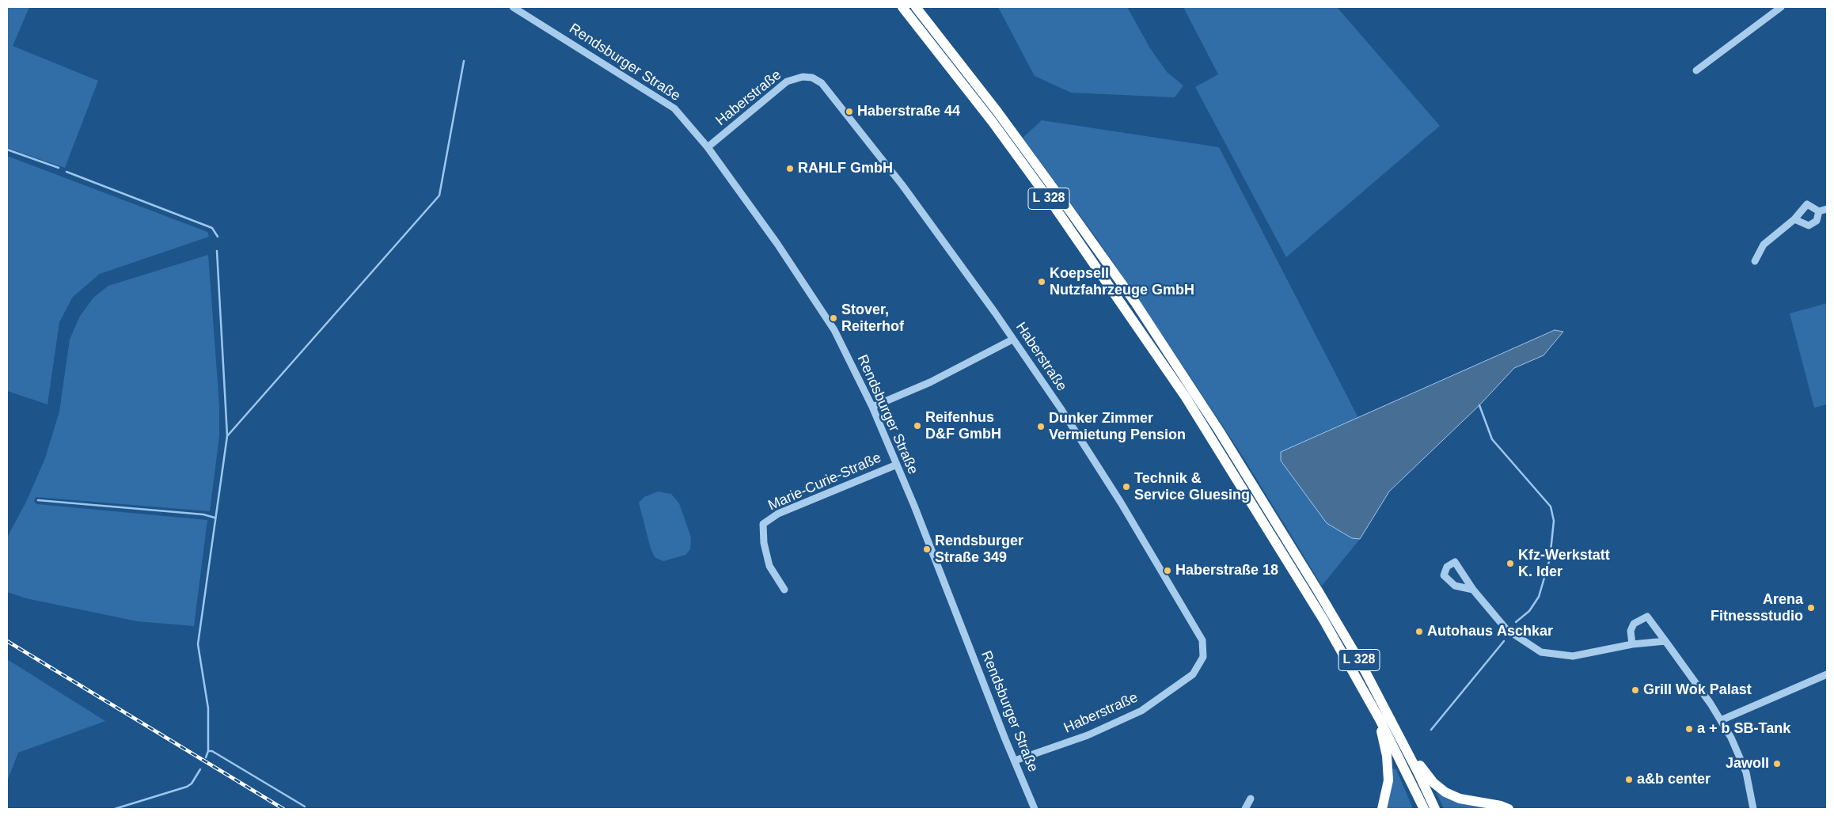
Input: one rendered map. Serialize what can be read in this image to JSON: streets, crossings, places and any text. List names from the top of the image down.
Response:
{
  "streets": {
    "highway": ["L 328"],
    "street": ["Rendsburger Straße", "Haberstraße", "Marie-Curie-Straße"]
  },
  "crossings": [
    ["Rendsburger Straße", "Haberstraße"],
    ["Rendsburger Straße", "Marie-Curie-Straße"]
  ],
  "places": [
    "Haberstraße 44",
    "RAHLF GmbH",
    "Koepsell Nutzfahrzeuge GmbH",
    "Stover, Reiterhof",
    "Reifenhus D&F GmbH",
    "Dunker Zimmer Vermietung Pension",
    "Technik & Service Gluesing",
    "Rendsburger Straße 349",
    "Kfz-Werkstatt K. Ider",
    "Haberstraße 18",
    "Arena Fitnessstudio",
    "Autohaus Aschkar",
    "Grill Wok Palast",
    "a + b SB-Tank",
    "Jawoll",
    "a&b center"
  ]
}
